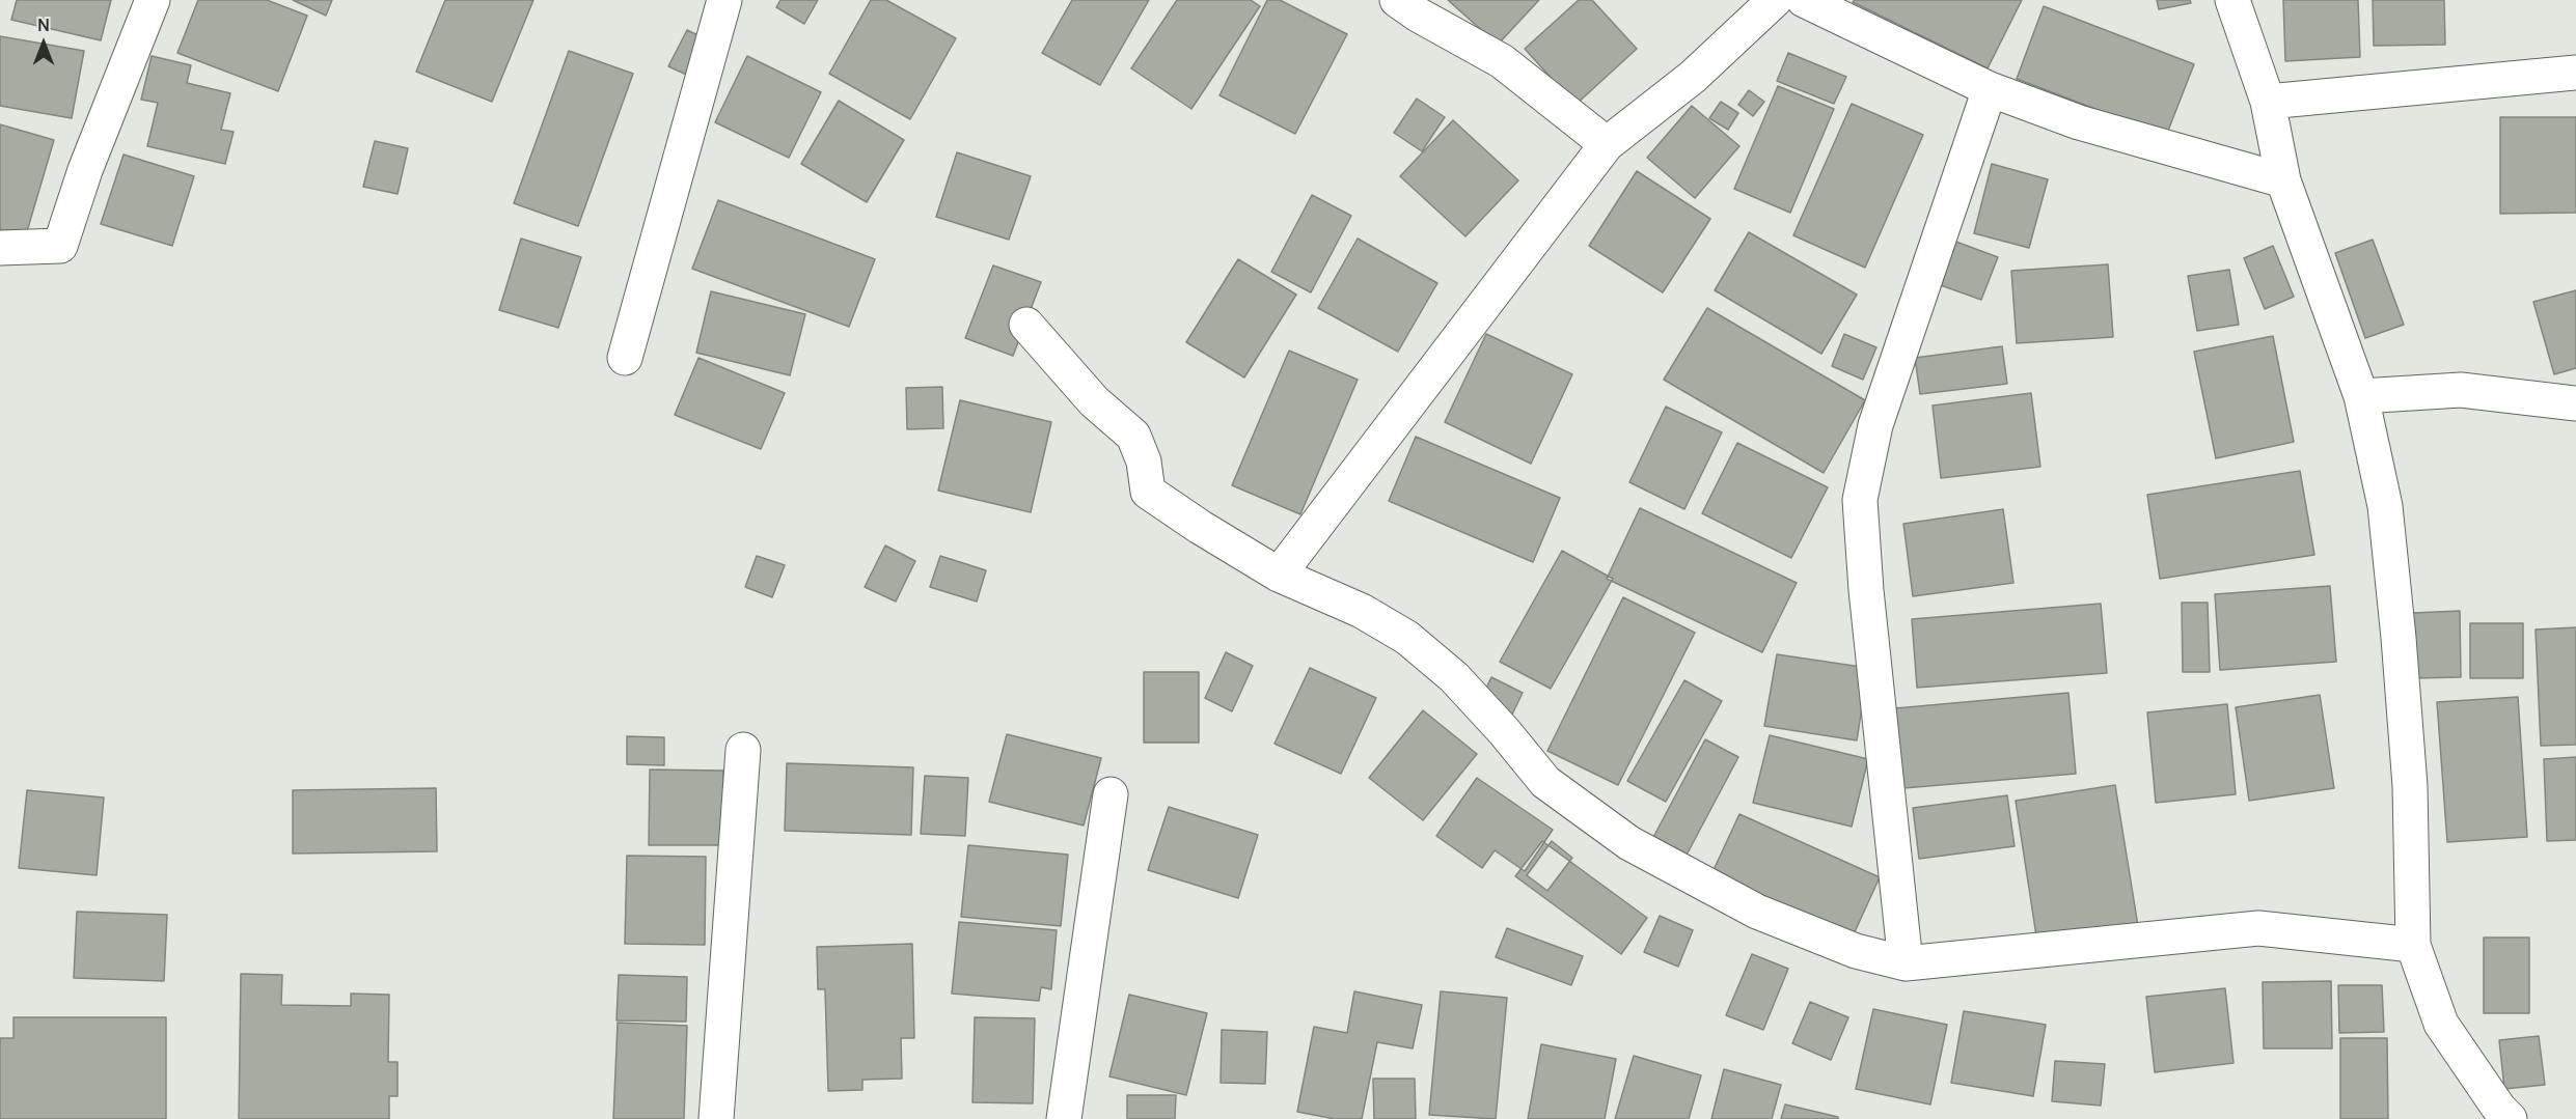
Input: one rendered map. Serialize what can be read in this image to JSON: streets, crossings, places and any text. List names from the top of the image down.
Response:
{
  "north": "top"
}
